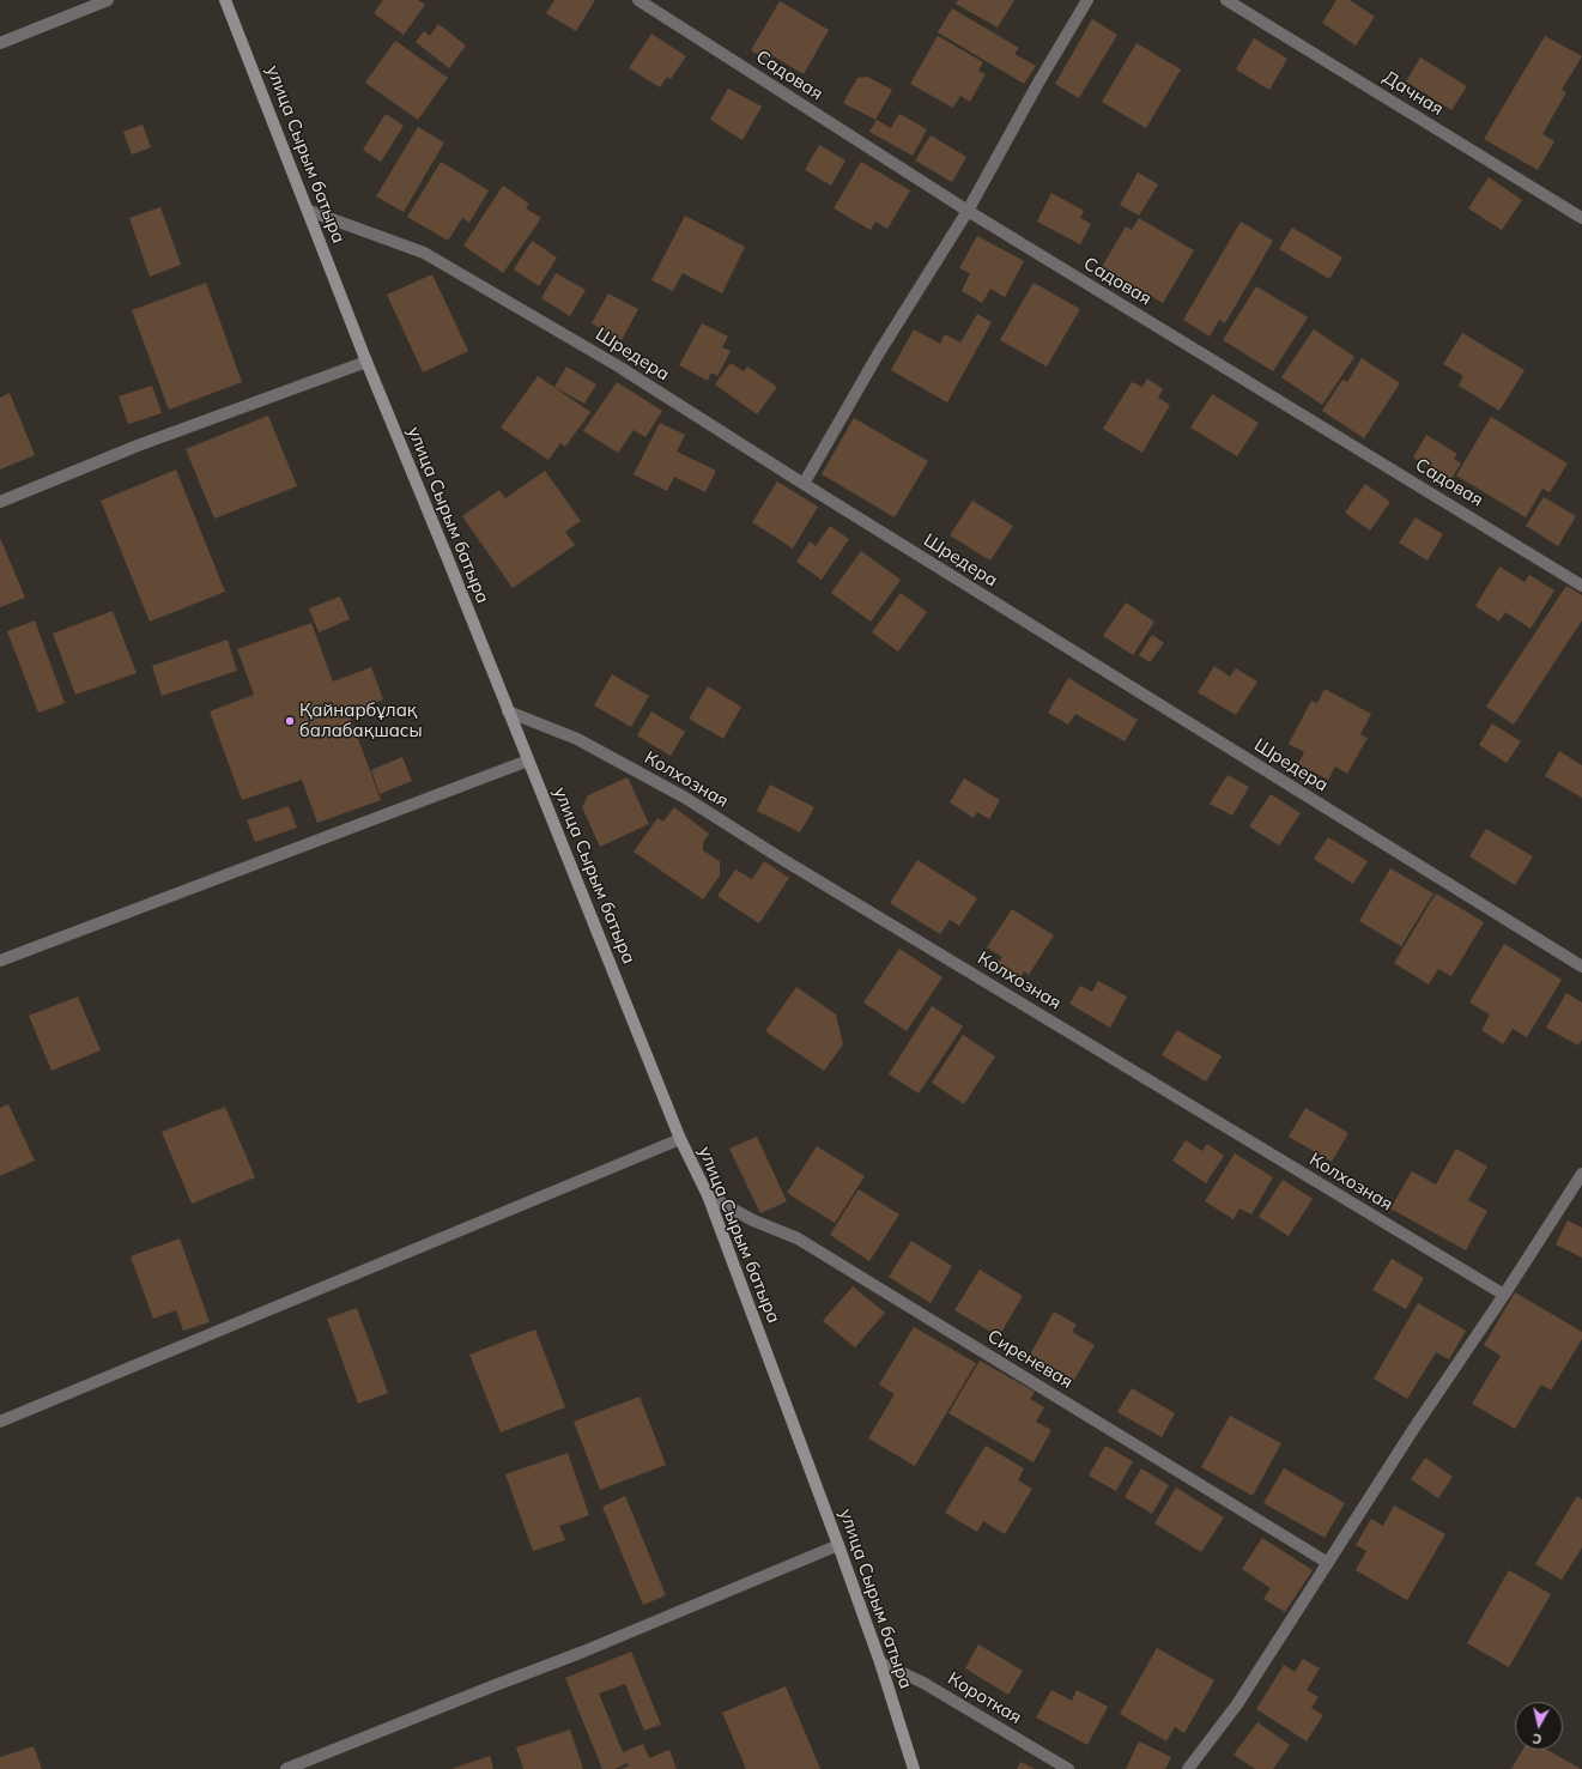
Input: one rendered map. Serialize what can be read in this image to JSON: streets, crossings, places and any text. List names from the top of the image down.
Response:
{
  "streets": {
    "street": [
      "Садовая",
      "Дачная",
      "улица Сырым батыра",
      "Шредера",
      "Колхозная",
      "Сиреневая",
      "Короткая"
    ]
  },
  "crossings": [
    ["улица Сырым батыра", "Шредера"],
    ["улица Сырым батыра", "Колхозная"],
    ["улица Сырым батыра", "Сиреневая"],
    ["улица Сырым батыра", "Короткая"]
  ],
  "places": ["Қайнарбұлақ балабақшасы"],
  "north": "bottom"
}
